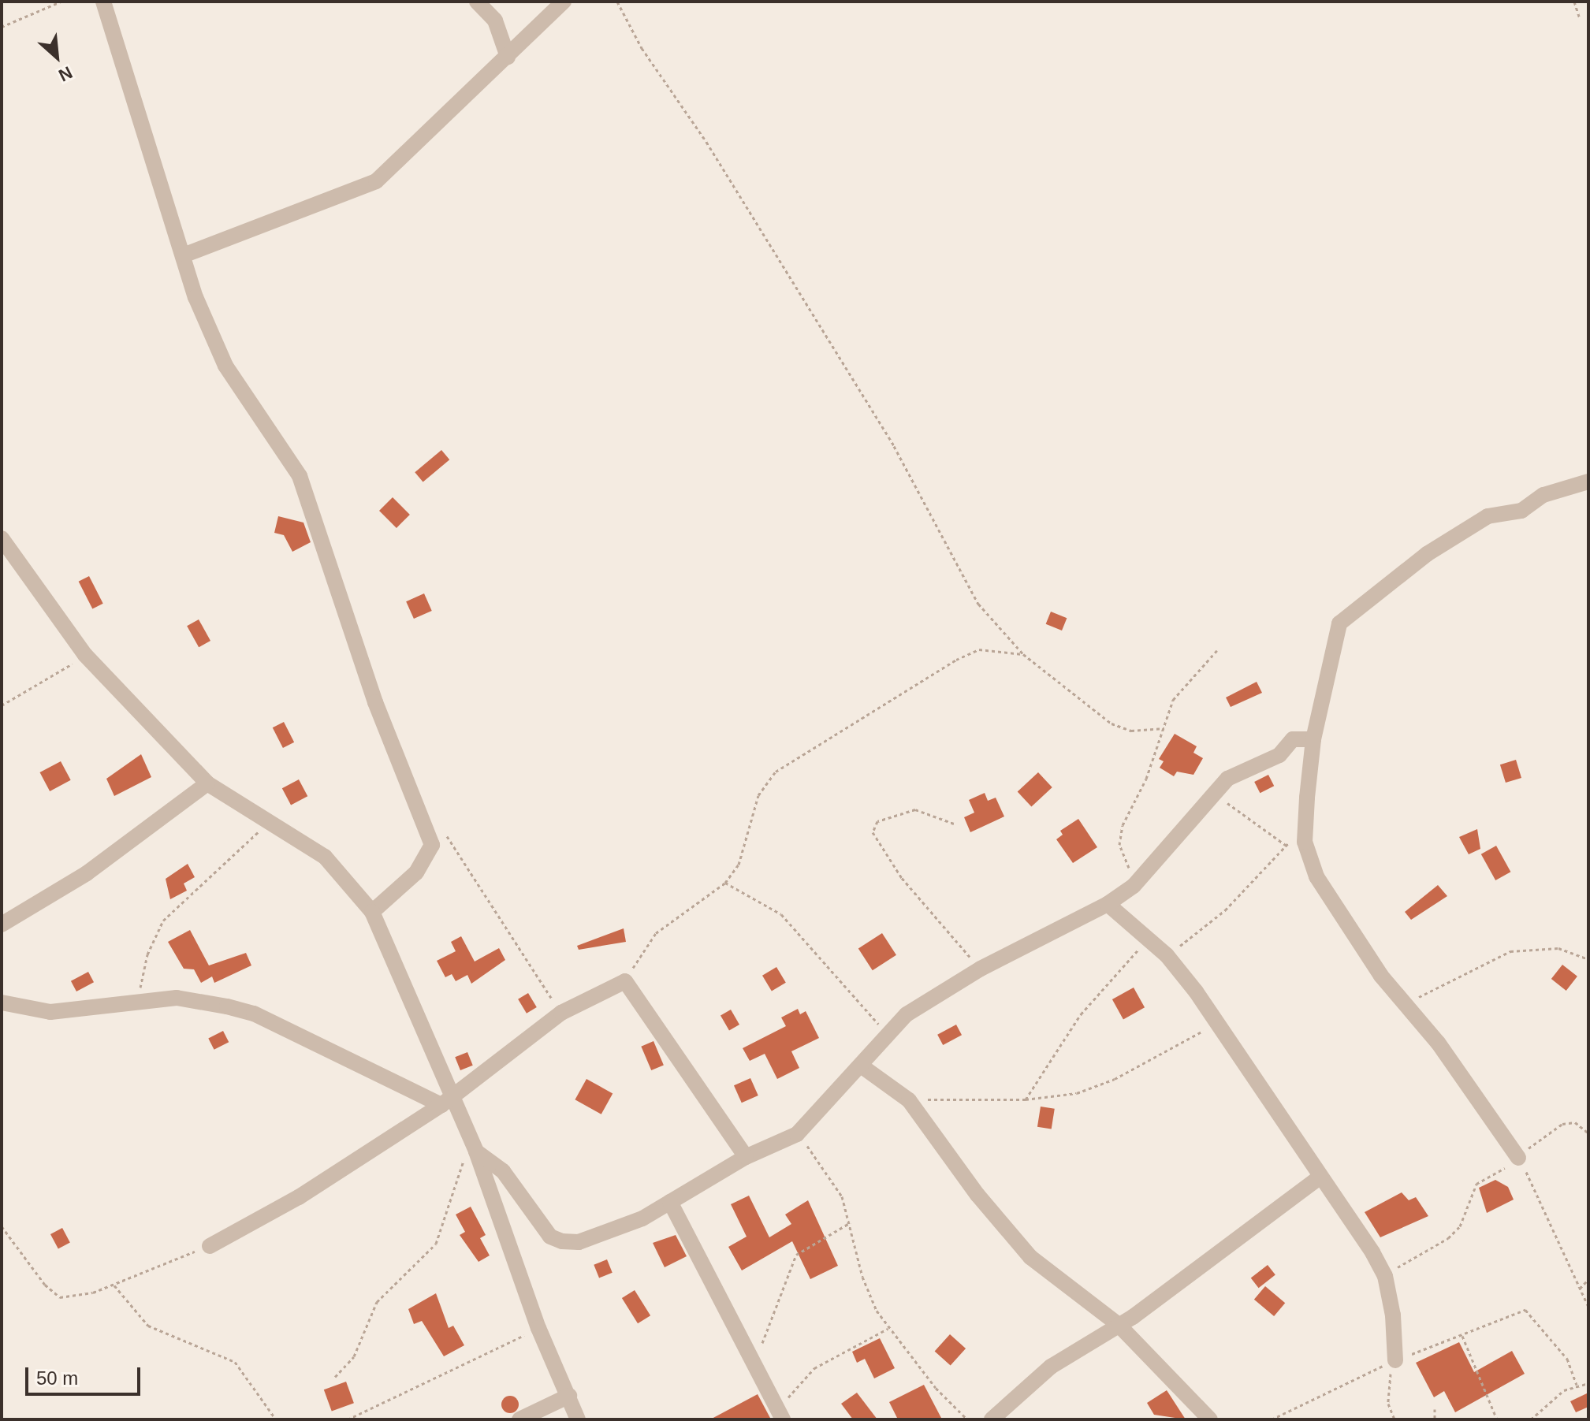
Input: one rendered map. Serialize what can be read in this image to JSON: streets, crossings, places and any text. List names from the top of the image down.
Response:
{
  "scale_bar": "50 m",
  "north": "bottom right"
}
